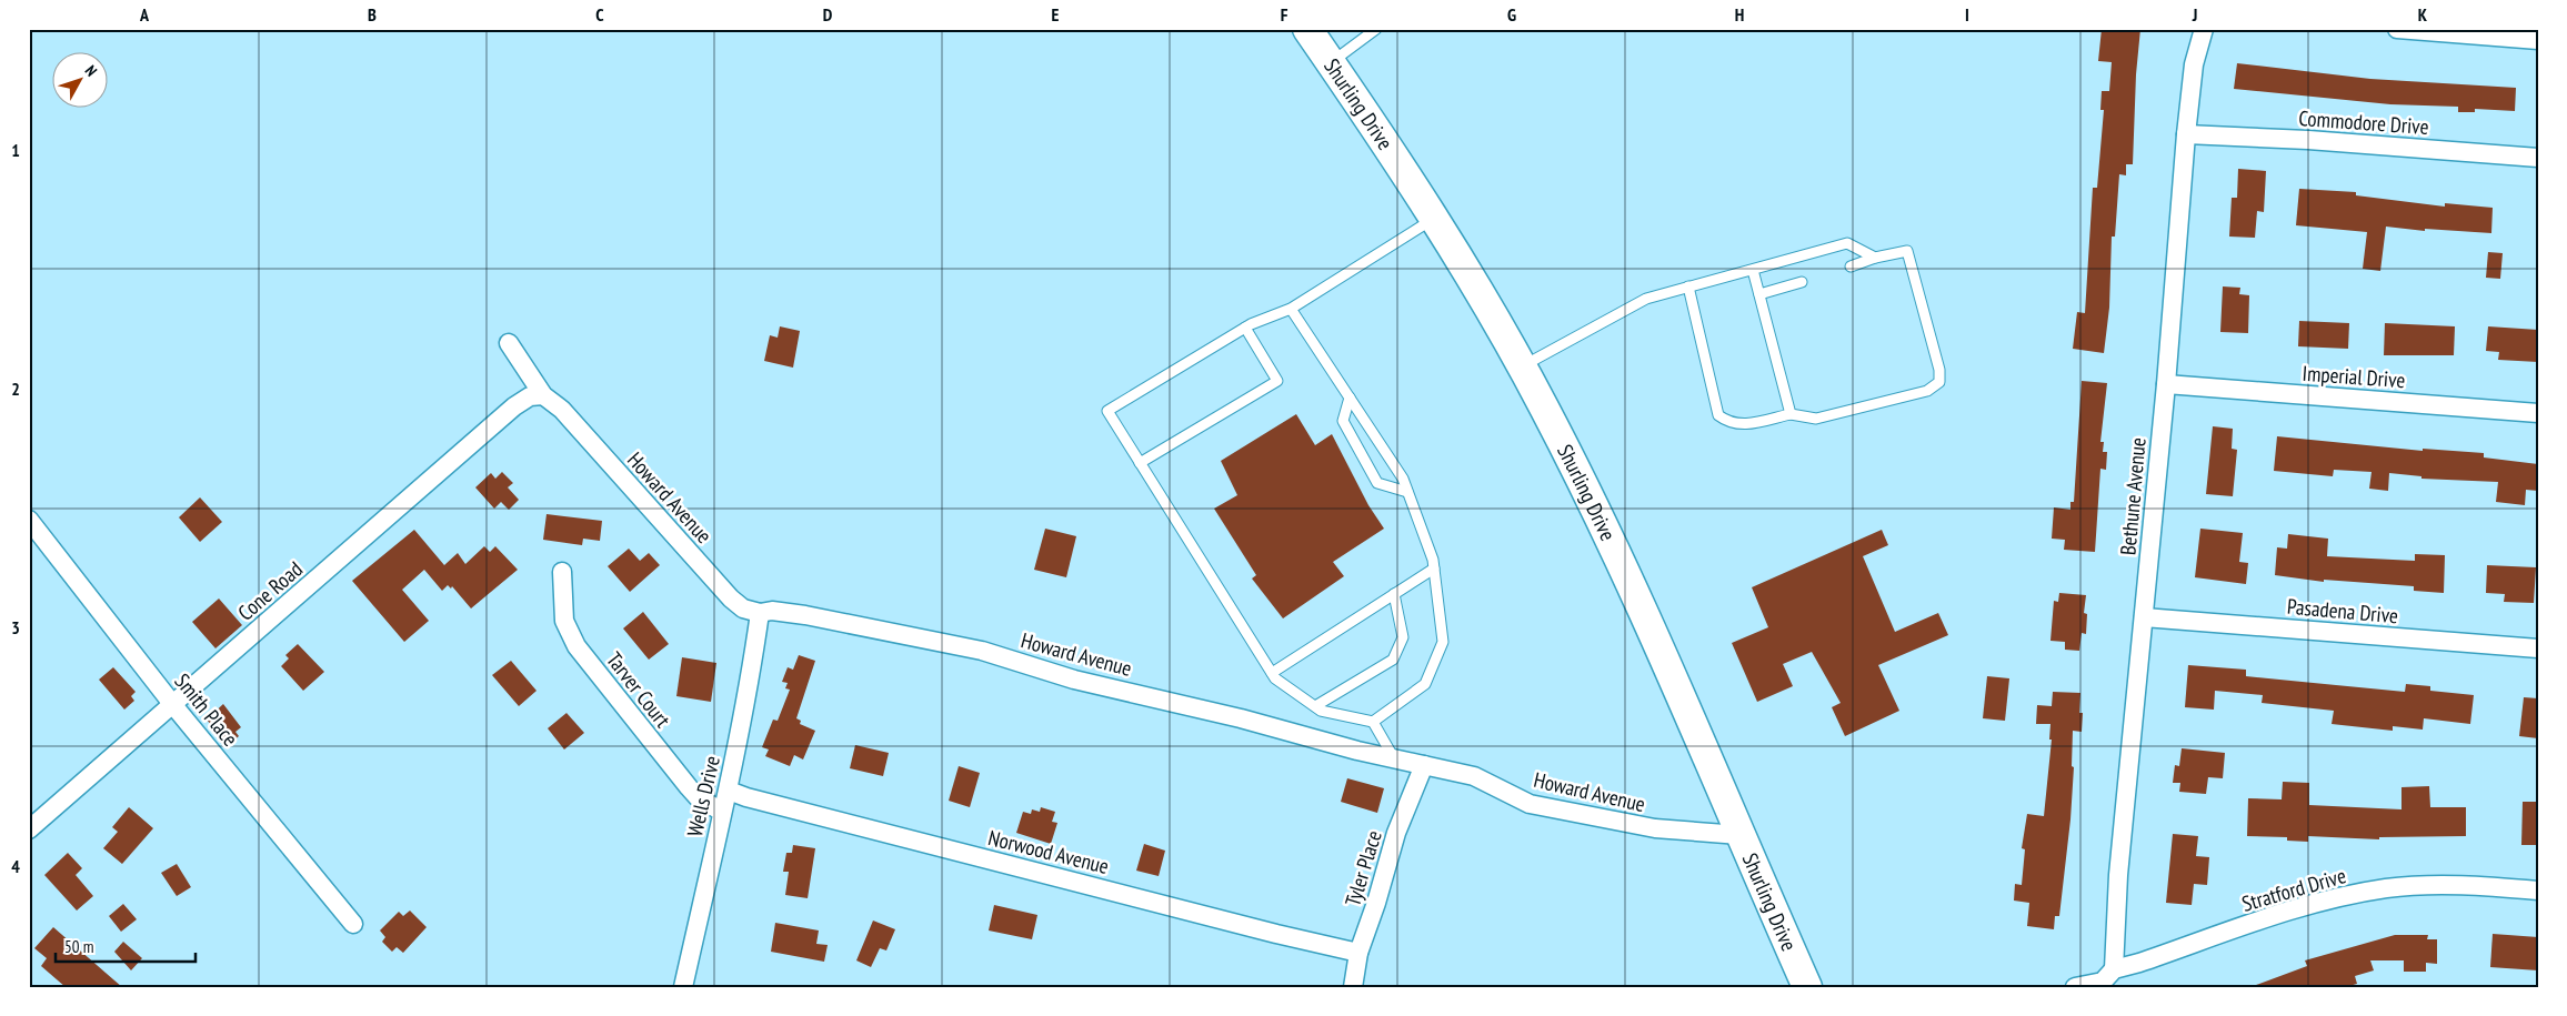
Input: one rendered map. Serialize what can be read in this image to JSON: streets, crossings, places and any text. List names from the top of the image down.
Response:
{
  "streets": {
    "main road": ["Shurling Drive"],
    "street": [
      "Commodore Drive",
      "Imperial Drive",
      "Bethune Avenue",
      "Howard Avenue",
      "Cone Road",
      "Pasadena Drive",
      "Tarver Court",
      "Smith Place",
      "Wells Drive",
      "Norwood Avenue",
      "Tyler Place",
      "Stratford Drive"
    ]
  },
  "crossings": [
    ["Shurling Drive", "Howard Avenue"],
    ["Commodore Drive", "Bethune Avenue"],
    ["Imperial Drive", "Bethune Avenue"],
    ["Bethune Avenue", "Pasadena Drive"],
    ["Bethune Avenue", "Stratford Drive"],
    ["Howard Avenue", "Cone Road"],
    ["Howard Avenue", "Wells Drive"],
    ["Howard Avenue", "Tyler Place"],
    ["Cone Road", "Smith Place"],
    ["Tarver Court", "Wells Drive"],
    ["Wells Drive", "Norwood Avenue"],
    ["Norwood Avenue", "Tyler Place"]
  ],
  "scale_bar": "50 m",
  "north": "top right",
  "grid": {
    "columns": [
      "A",
      "B",
      "C",
      "D",
      "E",
      "F",
      "G",
      "H",
      "I",
      "J",
      "K"
    ],
    "rows": [
      "1",
      "2",
      "3",
      "4"
    ]
  }
}
